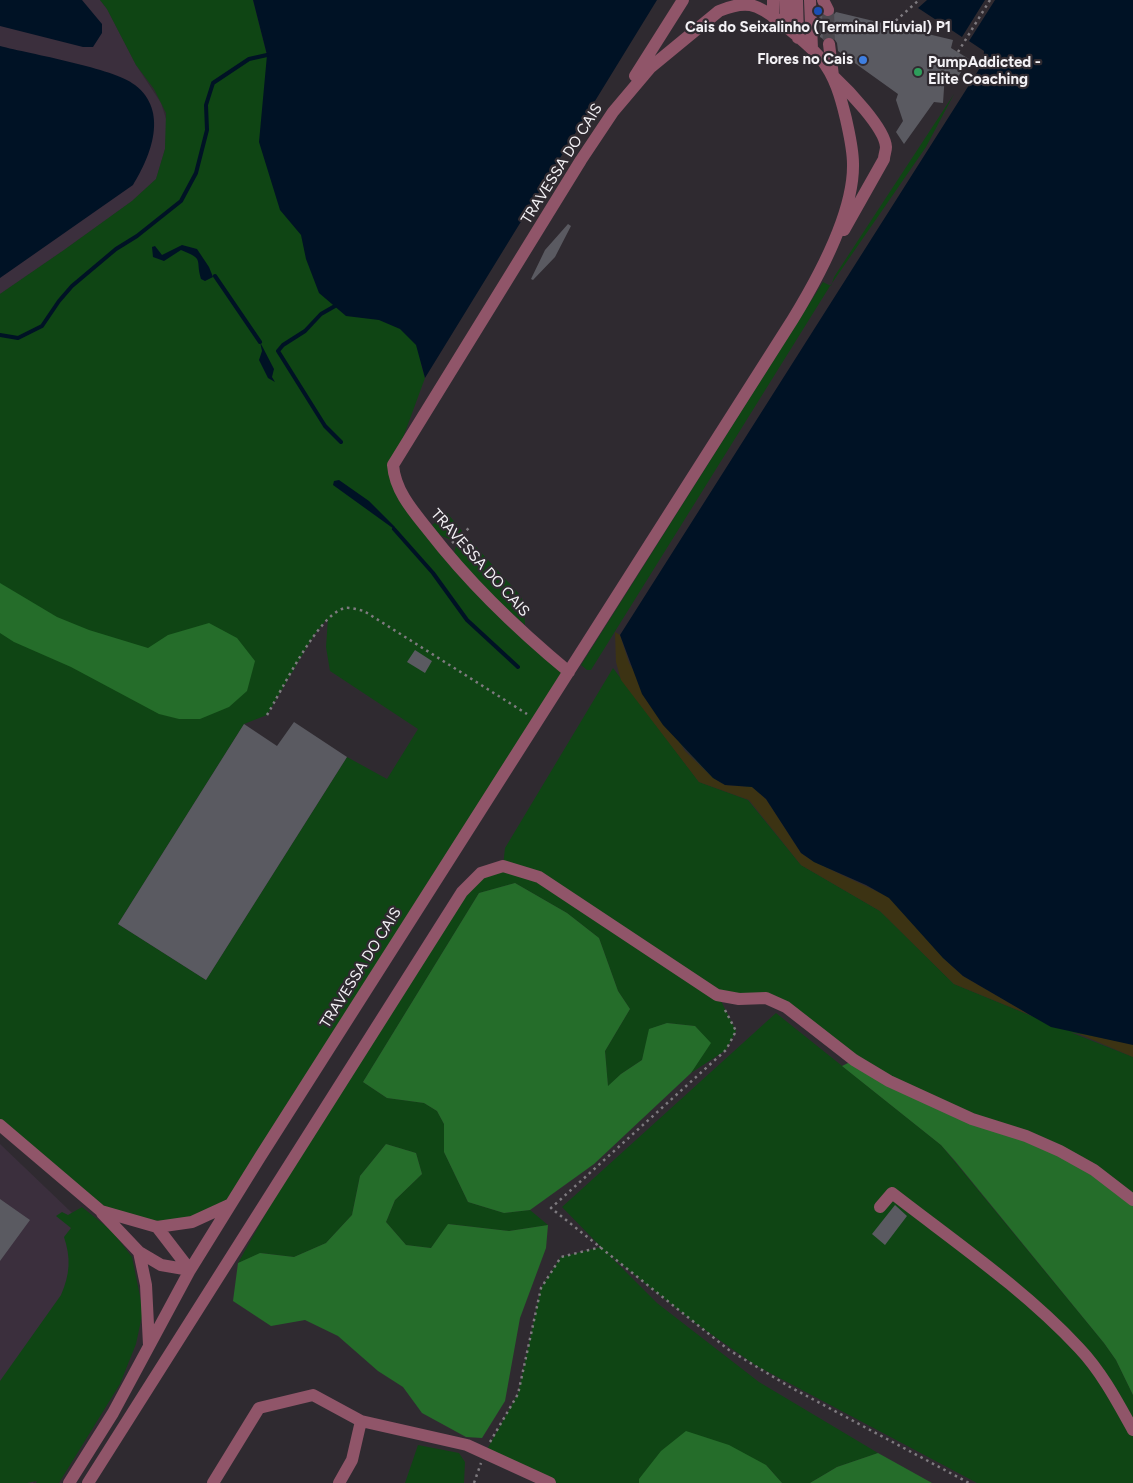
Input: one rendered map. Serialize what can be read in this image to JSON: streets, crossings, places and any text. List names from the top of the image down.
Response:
{
  "streets": {
    "street": ["TRAVESSA DO CAIS"]
  },
  "places": ["Cais do Seixalinho (Terminal Fluvial) P1", "Flores no Cais", "PumpAddicted - Elite Coaching"]
}
